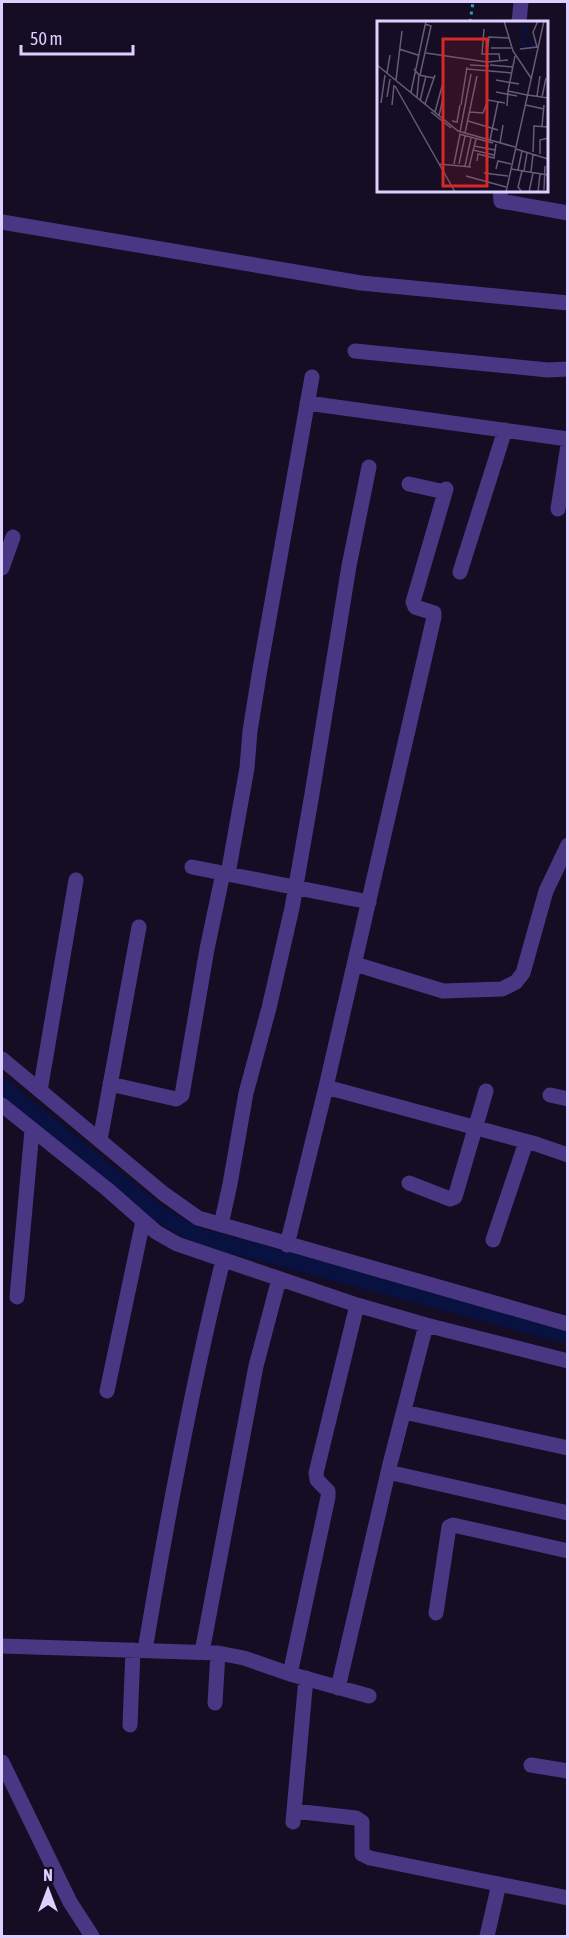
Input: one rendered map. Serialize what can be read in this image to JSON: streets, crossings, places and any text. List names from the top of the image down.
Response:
{
  "scale_bar": "50 m",
  "north": "top"
}
